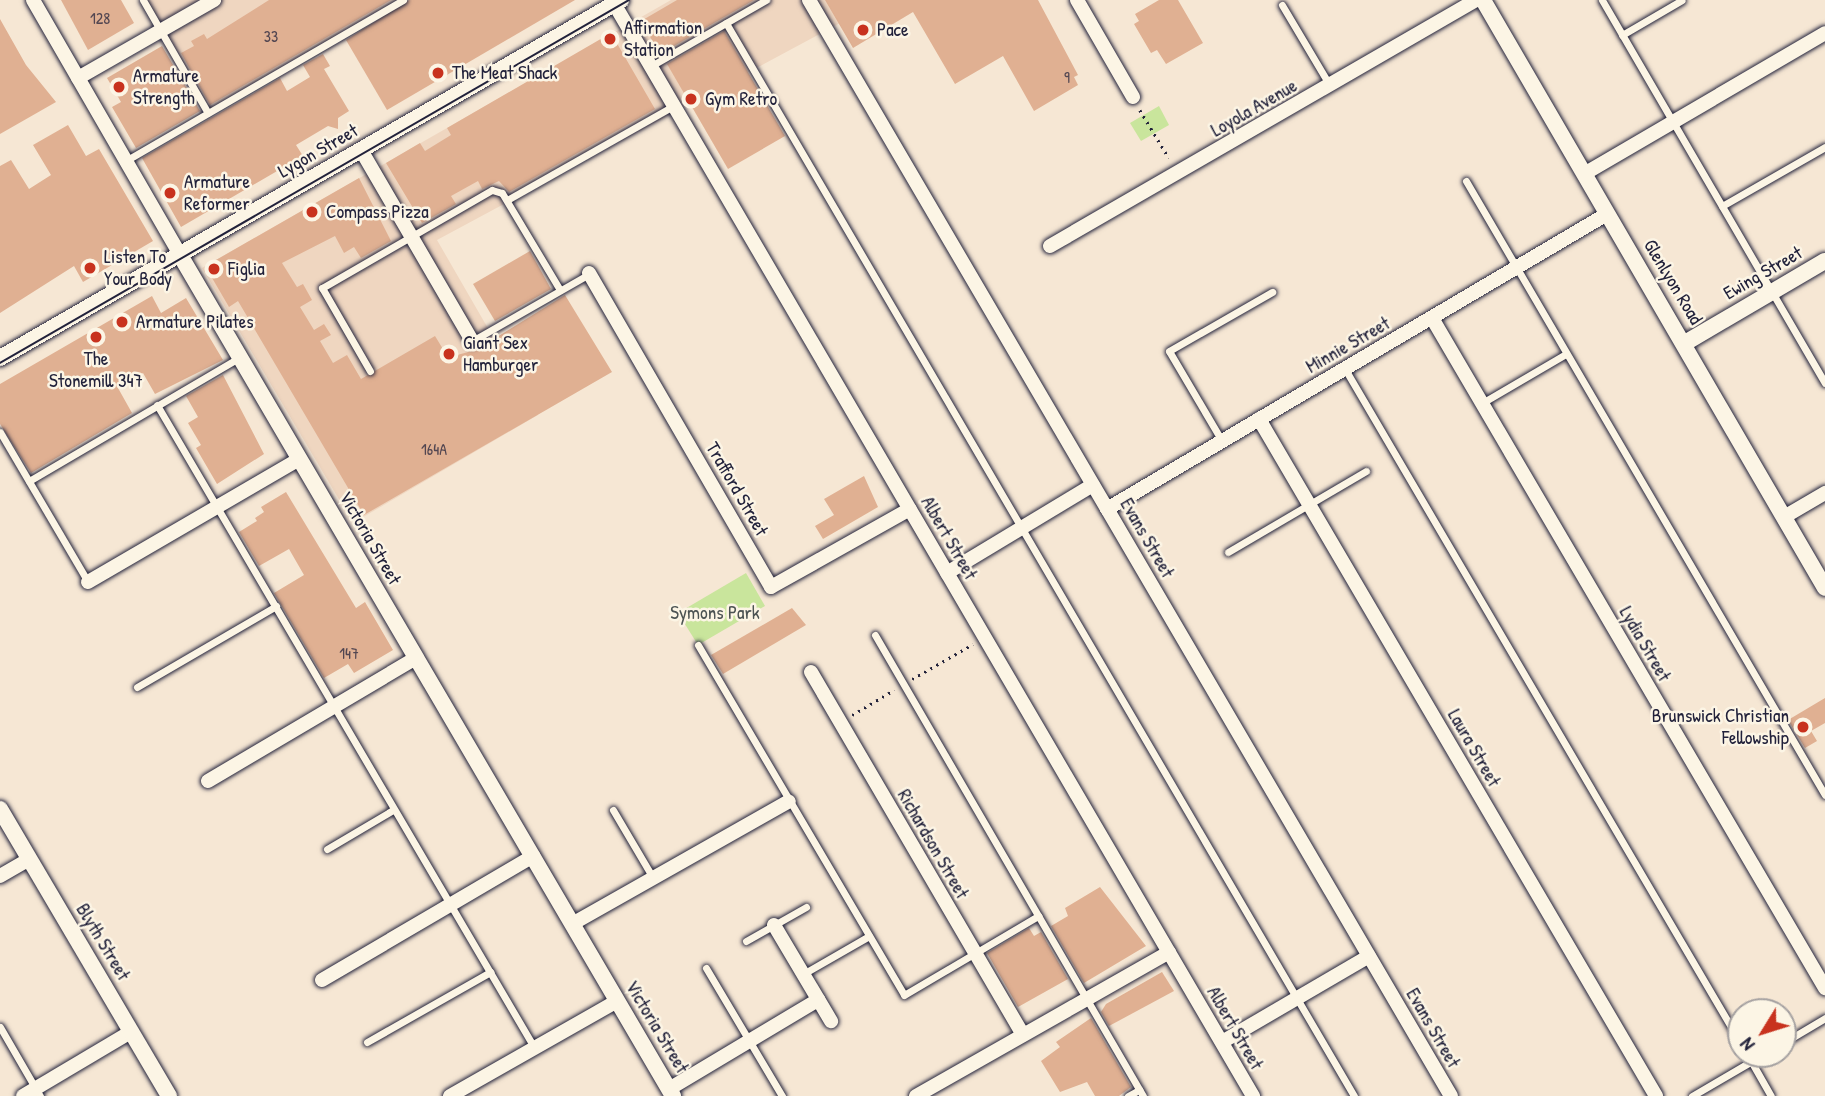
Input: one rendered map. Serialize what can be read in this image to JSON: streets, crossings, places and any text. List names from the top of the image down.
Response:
{
  "streets": {
    "street": [
      "Loyola Avenue",
      "Lygon Street",
      "Ewing Street",
      "Glenlyon Road",
      "Minnie Street",
      "Trafford Street",
      "Victoria Street",
      "Albert Street",
      "Evans Street",
      "Lydia Street",
      "Laura Street",
      "Richardson Street",
      "Blyth Street"
    ]
  },
  "crossings": [
    ["Lygon Street", "Victoria Street"],
    ["Lygon Street", "Albert Street"],
    ["Ewing Street", "Glenlyon Road"],
    ["Glenlyon Road", "Minnie Street"],
    ["Minnie Street", "Evans Street"],
    ["Minnie Street", "Lydia Street"],
    ["Minnie Street", "Laura Street"],
    ["Trafford Street", "Albert Street"]
  ],
  "parks": ["Symons Park"],
  "places": [
    "Pace",
    "Affirmation Station",
    "The Meat Shack",
    "Armature Strength",
    "Gym Retro",
    "Armature Reformer",
    "Compass Pizza",
    "Listen To Your Body",
    "Figlia",
    "Armature Pilates",
    "The Stonemill 347",
    "Giant Sex Hamburger",
    "Brunswick Christian Fellowship"
  ],
  "house_numbers": [
    "128",
    "33",
    "9",
    "164A",
    "147"
  ],
  "north": "bottom left"
}
